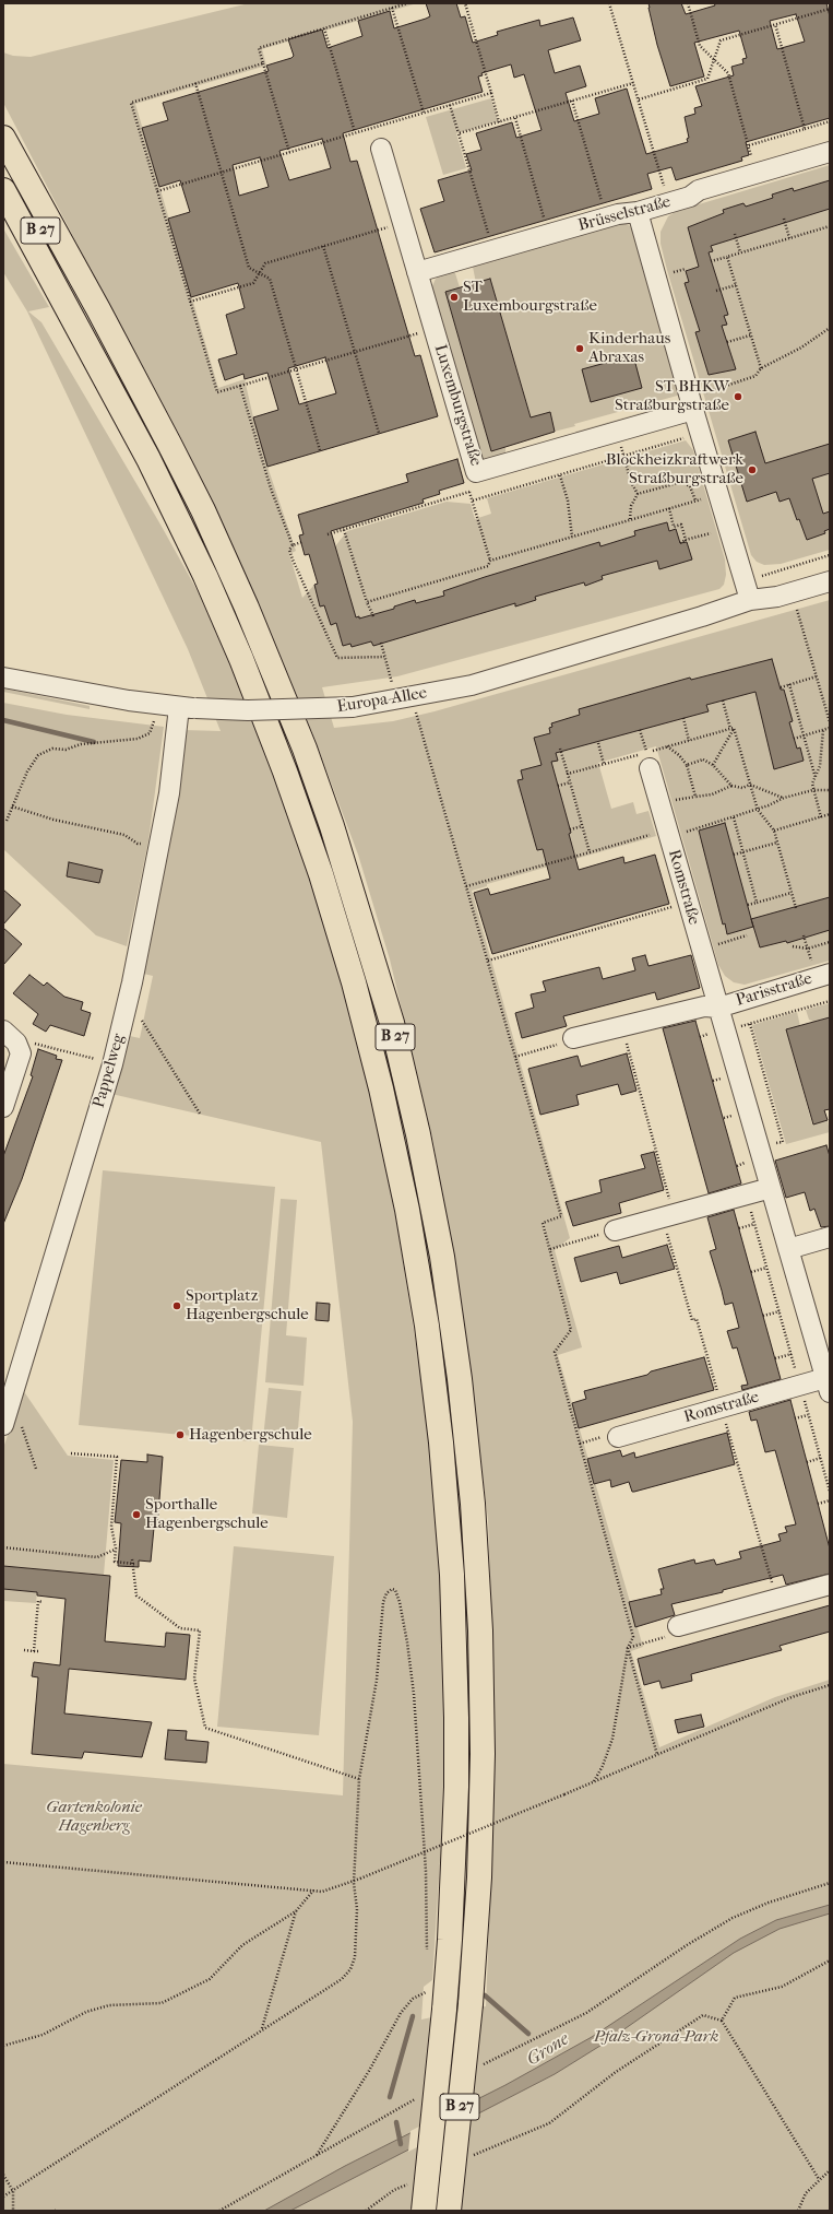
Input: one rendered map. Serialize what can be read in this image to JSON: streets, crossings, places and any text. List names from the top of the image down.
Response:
{
  "streets": {
    "highway": ["B 27"],
    "street": [
      "Brüsselstraße",
      "Luxemburgstraße",
      "Europa-Allee",
      "Romstraße",
      "Parisstraße",
      "Pappelweg"
    ]
  },
  "crossings": [
    ["Brüsselstraße", "Luxemburgstraße"],
    ["Europa-Allee", "Pappelweg"],
    ["Romstraße", "Parisstraße"]
  ],
  "water": ["Grone"],
  "parks": ["Gartenkolonie Hagenberg", "Pfalz-Grona-Park"],
  "places": [
    "ST Luxembourgstraße",
    "Kinderhaus Abraxas",
    "ST BHKW Straßburgstraße",
    "Blockheizkraftwerk Straßburgstraße",
    "Sportplatz Hagenbergschule",
    "Hagenbergschule",
    "Sporthalle Hagenbergschule"
  ]
}
